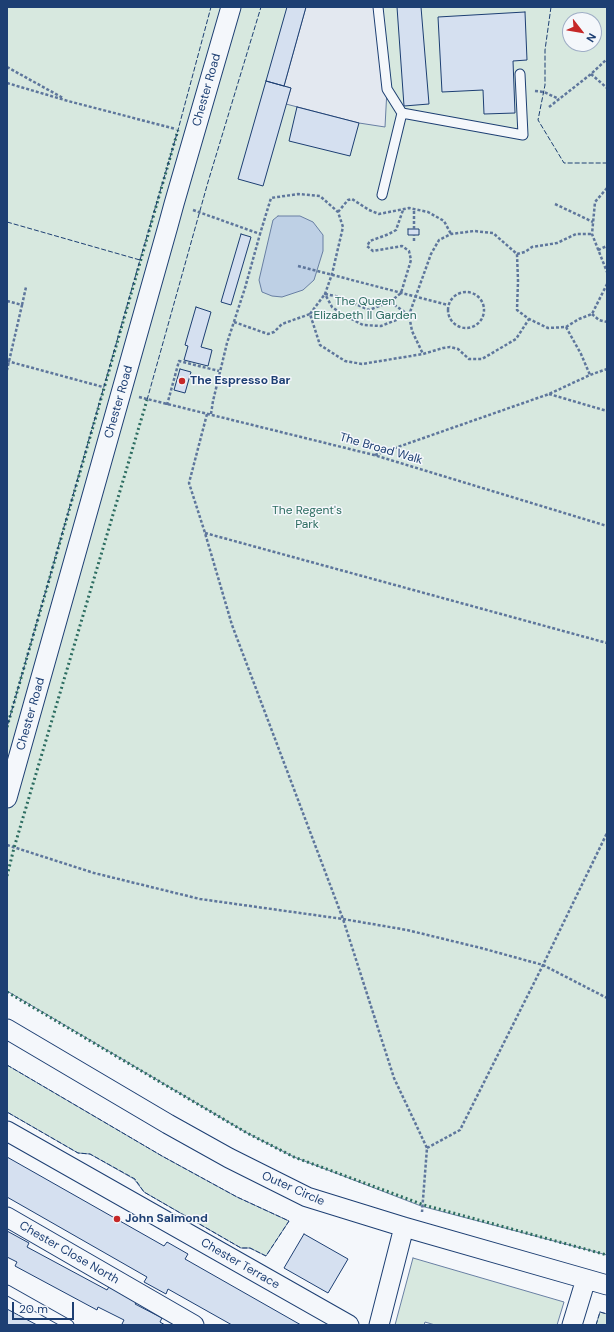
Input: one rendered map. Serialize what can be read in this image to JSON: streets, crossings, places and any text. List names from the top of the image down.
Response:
{
  "streets": {
    "street": [
      "Chester Road",
      "Outer Circle",
      "Chester Close North",
      "Chester Terrace"
    ],
    "path": ["The Broad Walk"]
  },
  "parks": ["The Queen Elizabeth II Garden", "The Regent's Park"],
  "places": ["The Espresso Bar", "John Salmond"],
  "scale_bar": "20 m",
  "north": "bottom right"
}
